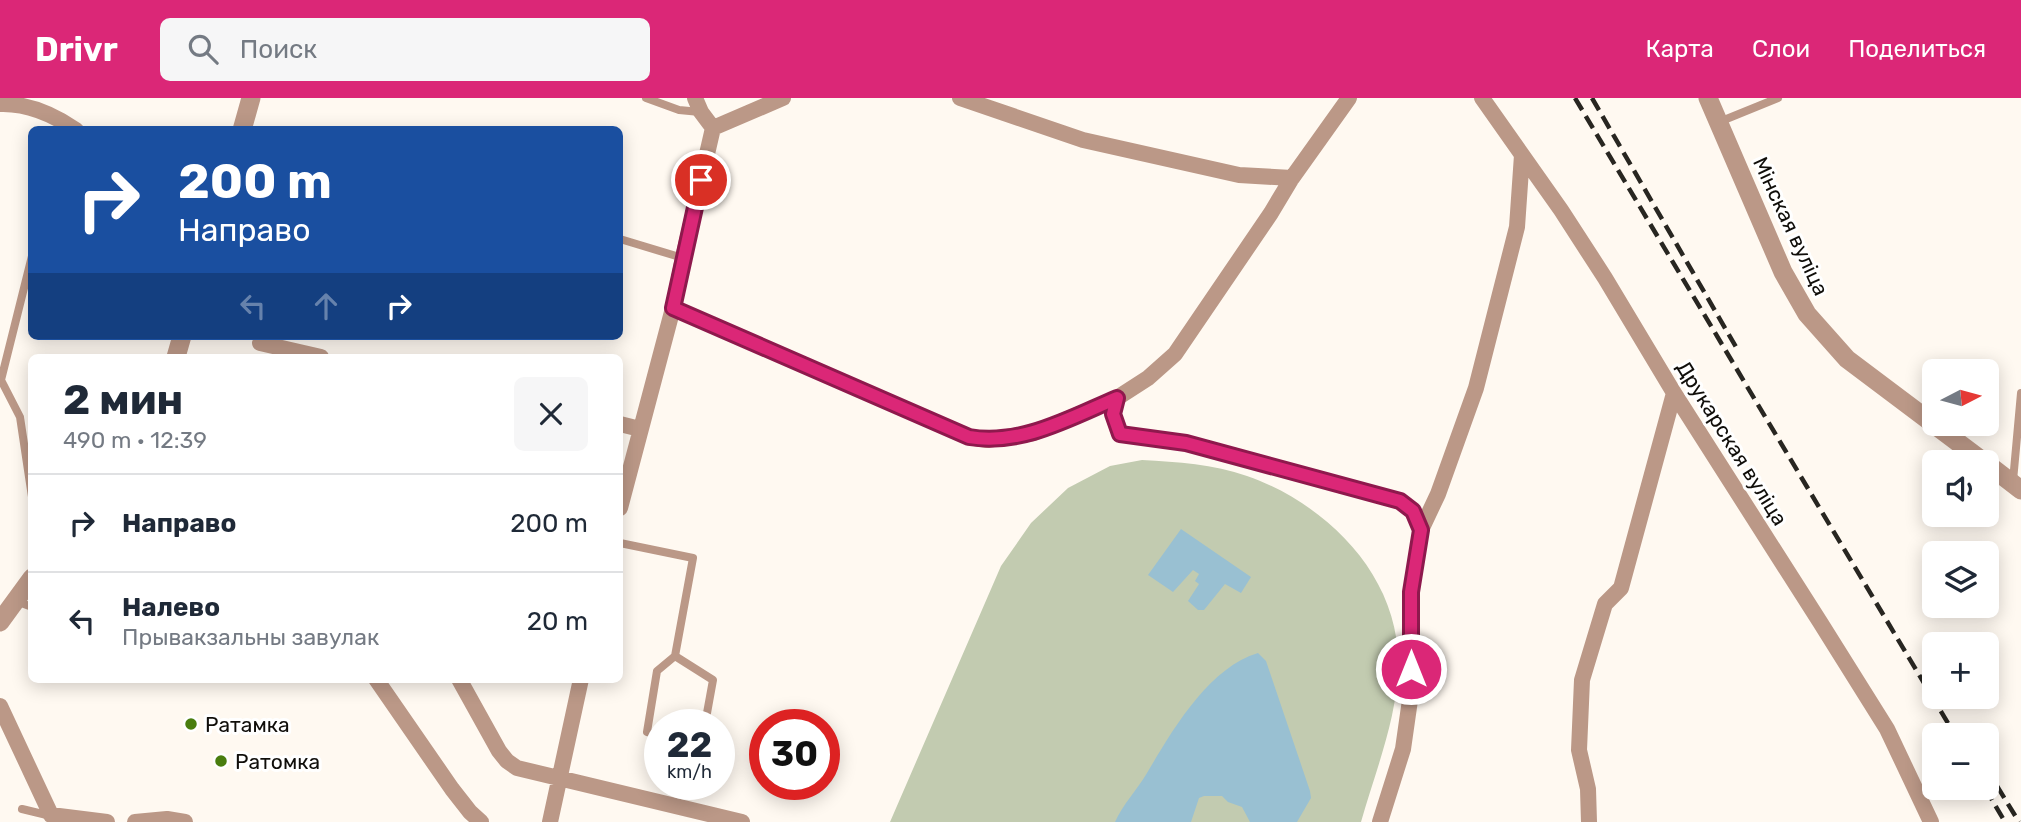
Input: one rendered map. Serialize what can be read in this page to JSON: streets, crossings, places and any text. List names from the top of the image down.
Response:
{
  "streets": {
    "street": ["Мінская вуліца", "Друкарская вуліца"]
  },
  "places": ["Ратамка", "Ратомка"],
  "north": "right",
  "page": {
    "header": "Drivr",
    "search": "Поиск",
    "nav": ["Карта", "Слои", "Поделиться"],
    "turn": ["200 m", "Направо"],
    "heading": ["2 мин", "490 m · 12:39"],
    "map_buttons": ["+", "−"],
    "list": [
      {
        "name": "Направо",
        "value": "200 m"
      },
      {
        "name": "Налево",
        "note": "Прывакзальны завулак",
        "value": "20 m"
      }
    ],
    "speed": "22 km/h",
    "limit": "30"
  }
}
